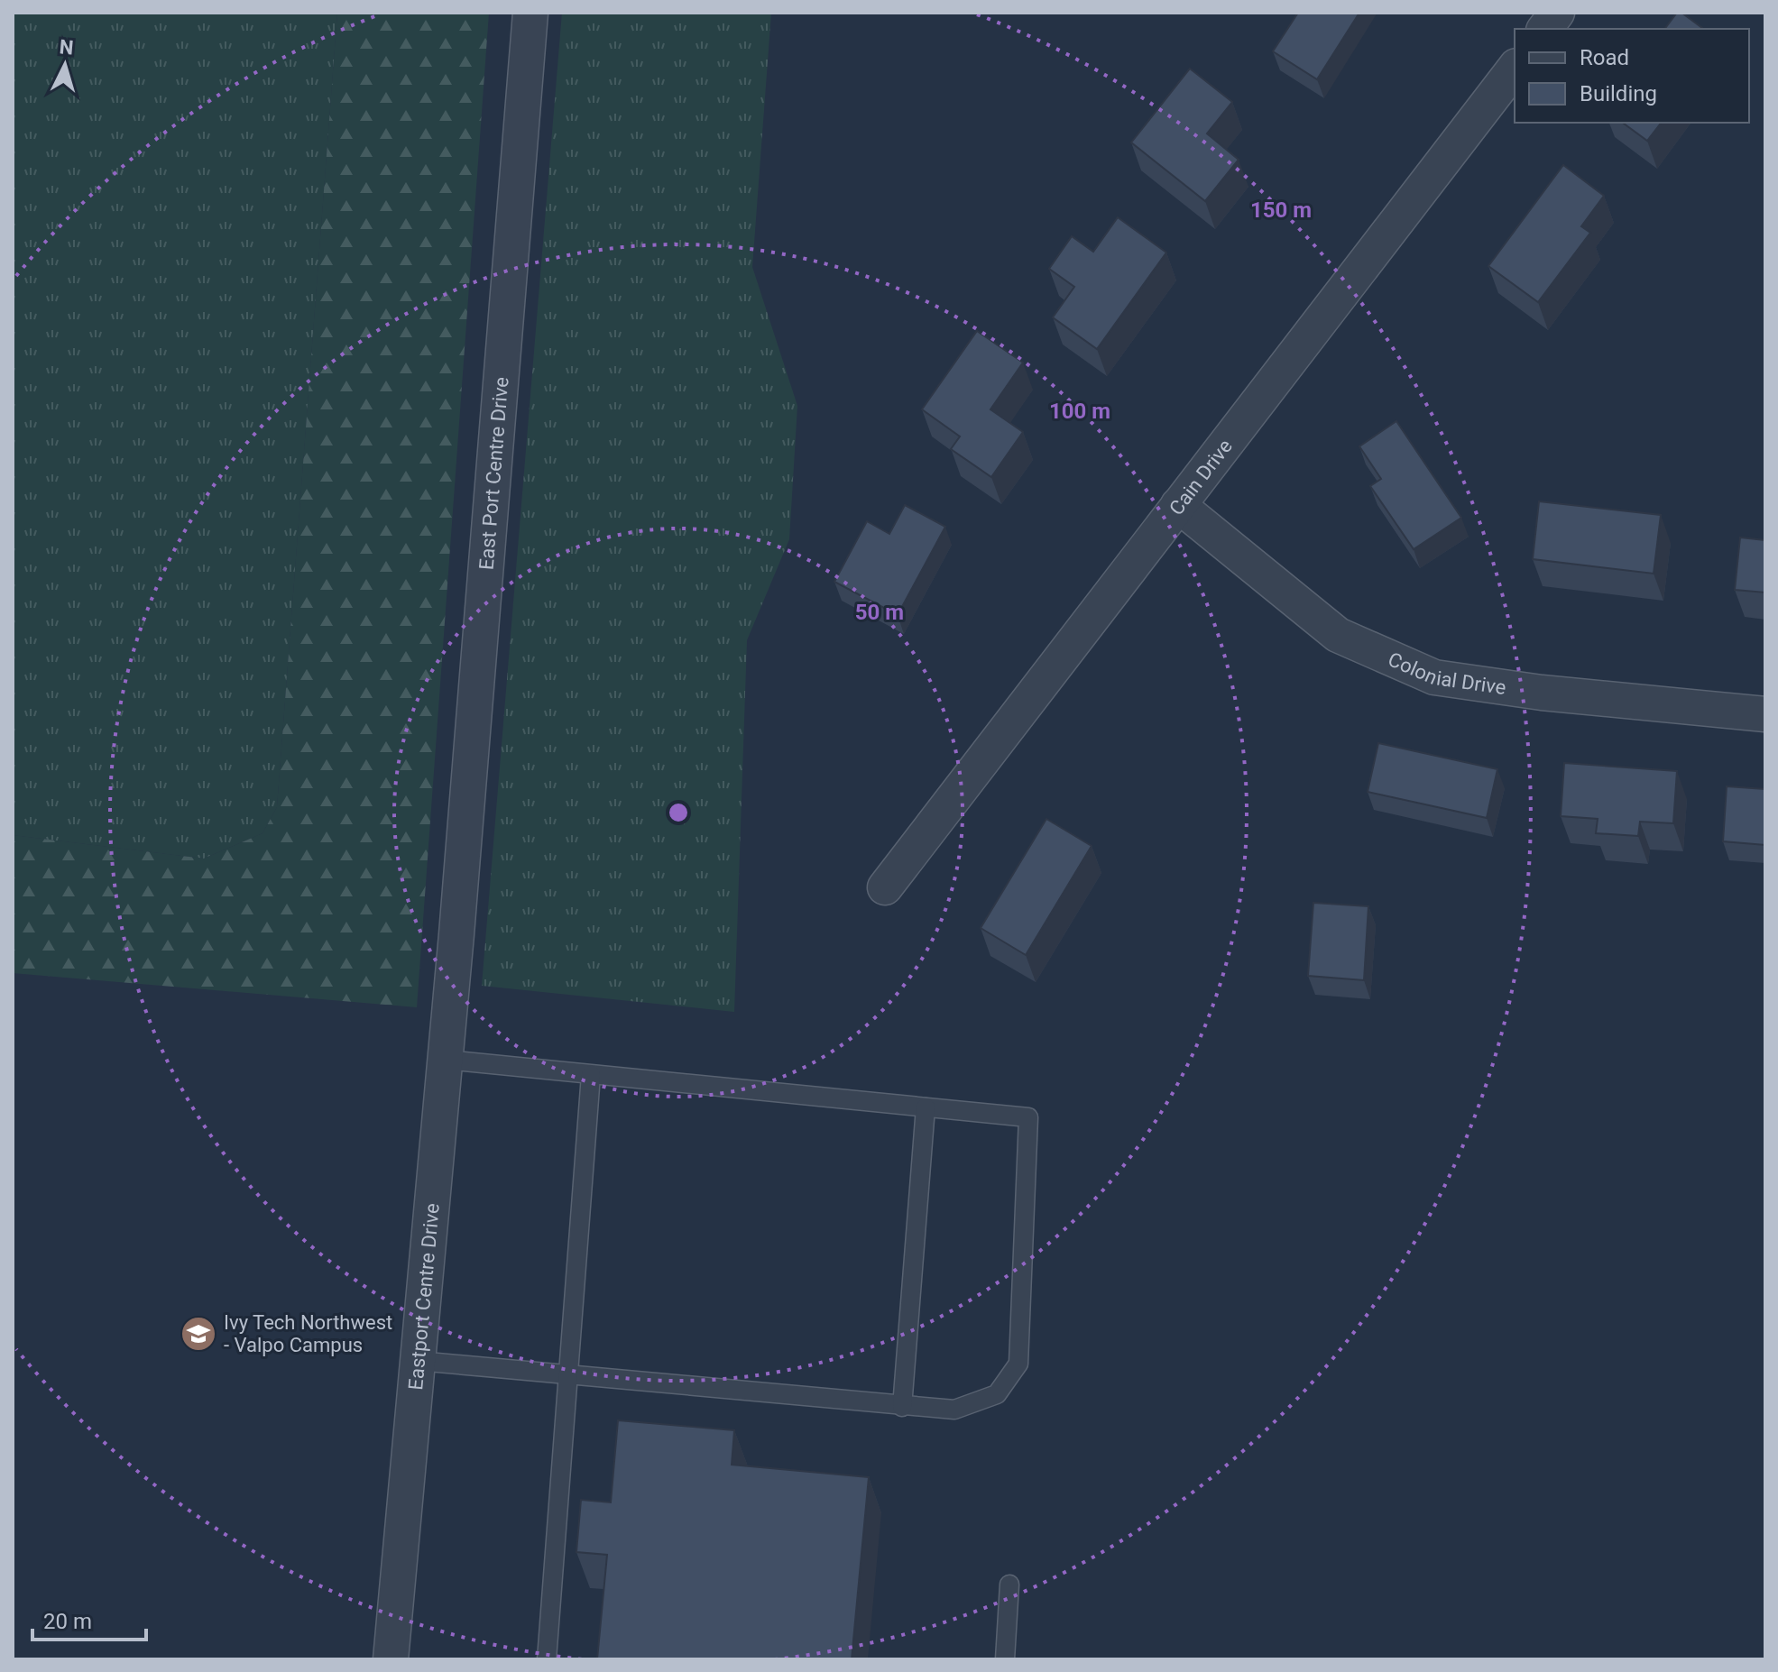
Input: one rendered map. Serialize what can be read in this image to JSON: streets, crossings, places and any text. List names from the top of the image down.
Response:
{
  "streets": {
    "street": [
      "East Port Centre Drive",
      "Cain Drive",
      "Colonial Drive",
      "Eastport Centre Drive"
    ]
  },
  "crossings": [
    ["East Port Centre Drive", "Eastport Centre Drive"],
    ["Cain Drive", "Colonial Drive"]
  ],
  "places": {
    "school or university": ["Ivy Tech Northwest - Valpo Campus"]
  },
  "legend": ["Road", "Building"],
  "scale_bar": "20 m",
  "north": "top",
  "rings": ["150 m", "100 m", "50 m"]
}
